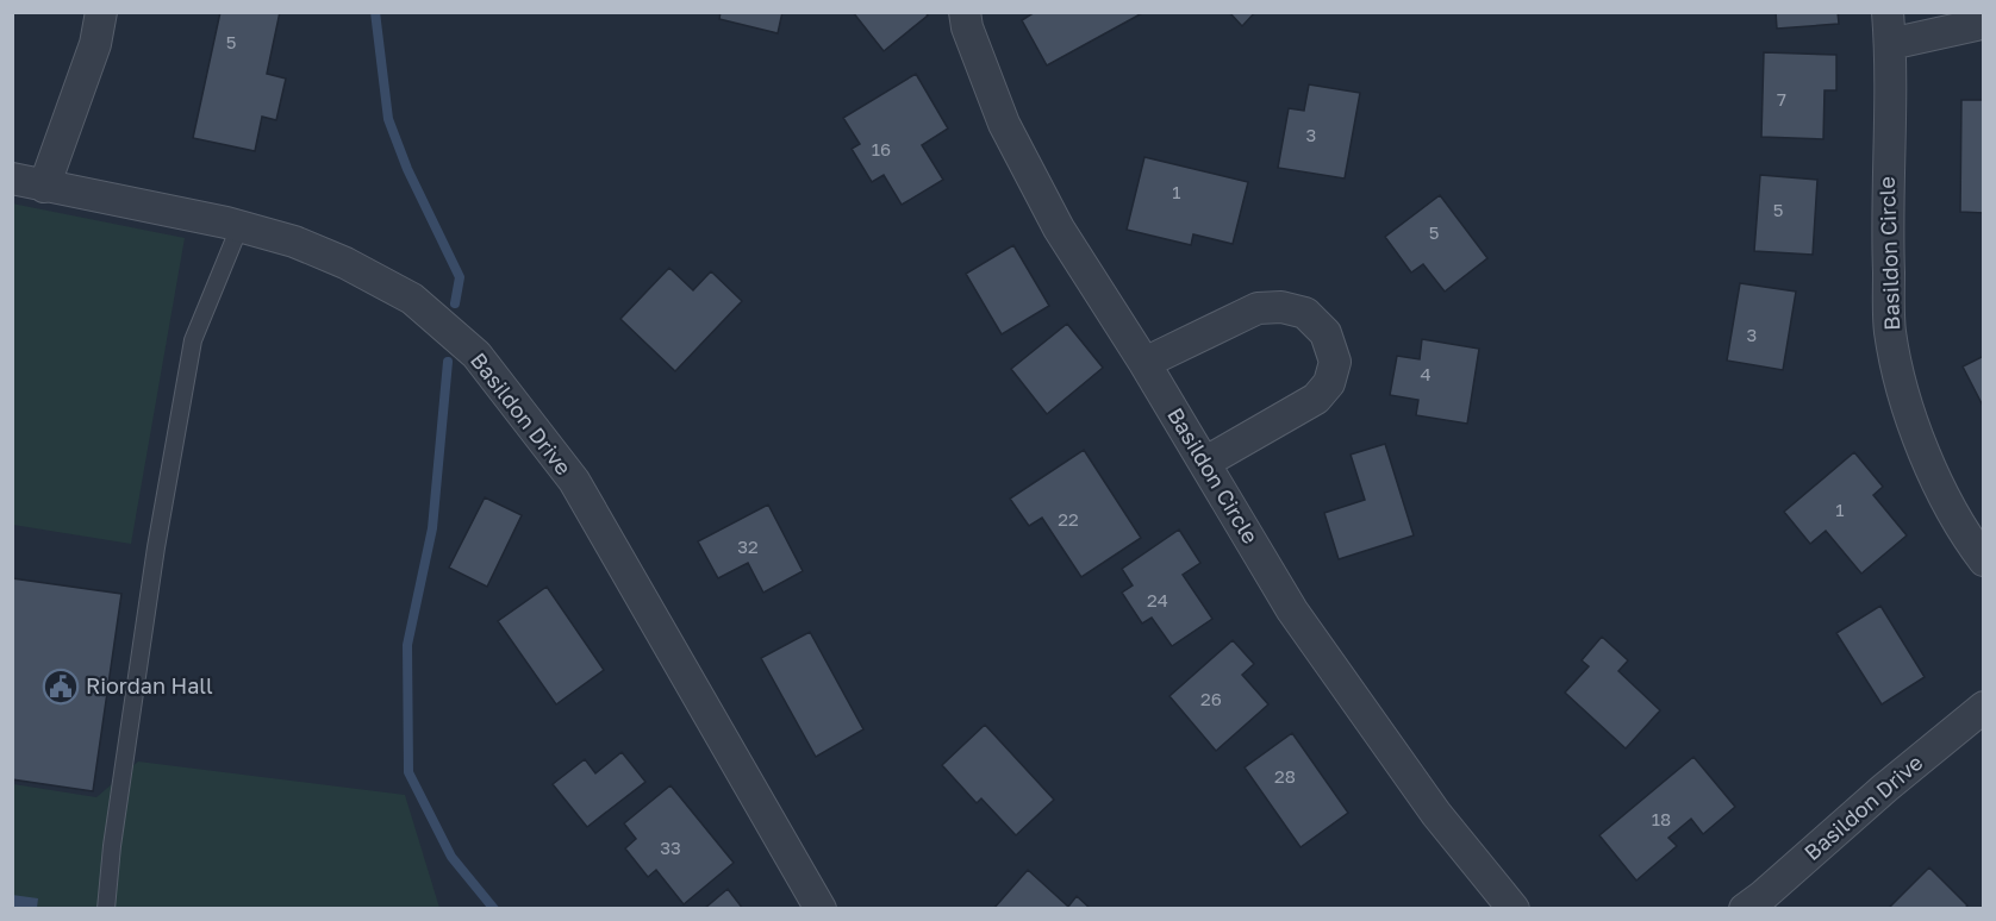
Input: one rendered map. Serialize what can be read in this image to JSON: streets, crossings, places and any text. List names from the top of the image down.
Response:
{
  "streets": {
    "street": ["Basildon Circle", "Basildon Drive"]
  },
  "places": {
    "public building": ["Riordan Hall"]
  },
  "house_numbers": [
    "5",
    "7",
    "3",
    "16",
    "1",
    "5",
    "5",
    "3",
    "4",
    "1",
    "22",
    "32",
    "24",
    "26",
    "28",
    "18",
    "33"
  ]
}
